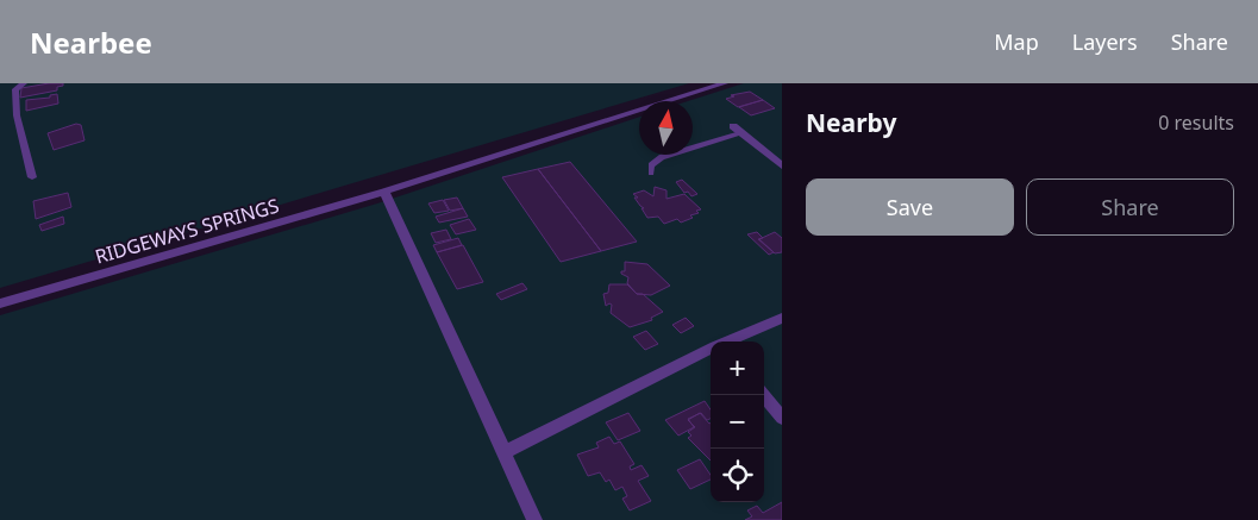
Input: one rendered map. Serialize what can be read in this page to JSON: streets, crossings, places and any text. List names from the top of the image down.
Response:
{
  "streets": {
    "street": ["RIDGEWAYS SPRINGS"]
  },
  "north": "top",
  "page": {
    "header": "Nearbee",
    "nav": ["Map", "Layers", "Share"],
    "heading": ["Nearby", "0 results"],
    "buttons": ["Save", "Share"],
    "map_buttons": ["+", "−"]
  }
}
